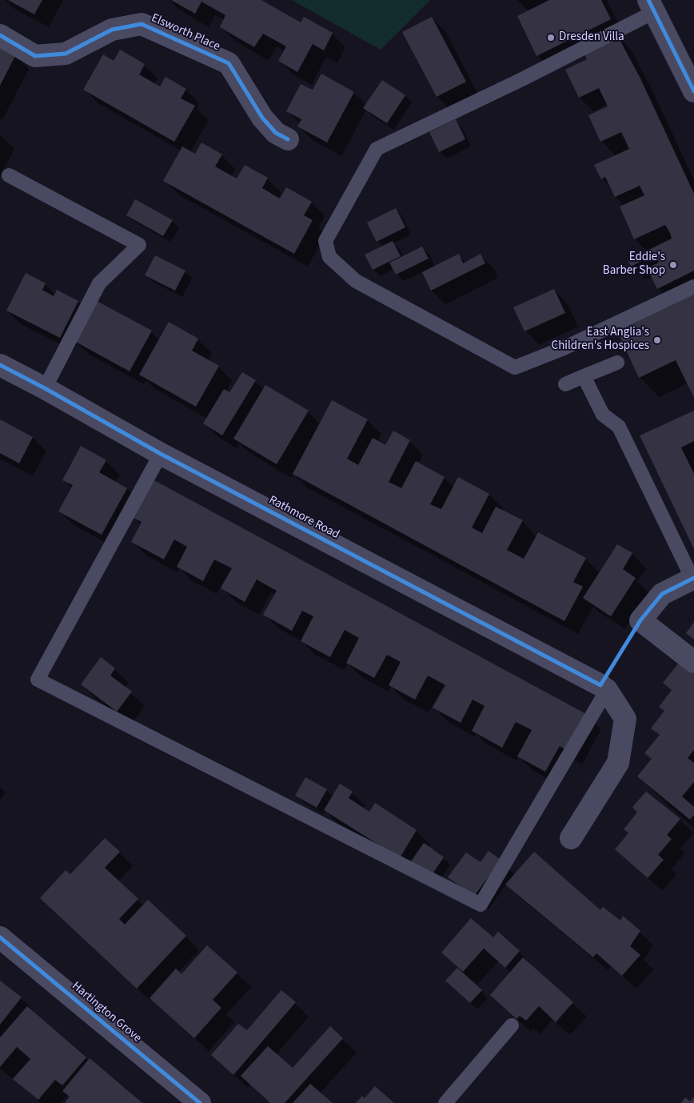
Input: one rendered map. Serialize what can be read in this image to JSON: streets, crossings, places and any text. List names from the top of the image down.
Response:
{
  "streets": {
    "street": ["Elsworth Place", "Rathmore Road", "Hartington Grove"]
  },
  "places": ["Dresden Villa", "Eddie's Barber Shop", "East Anglia's Children's Hospices"]
}
